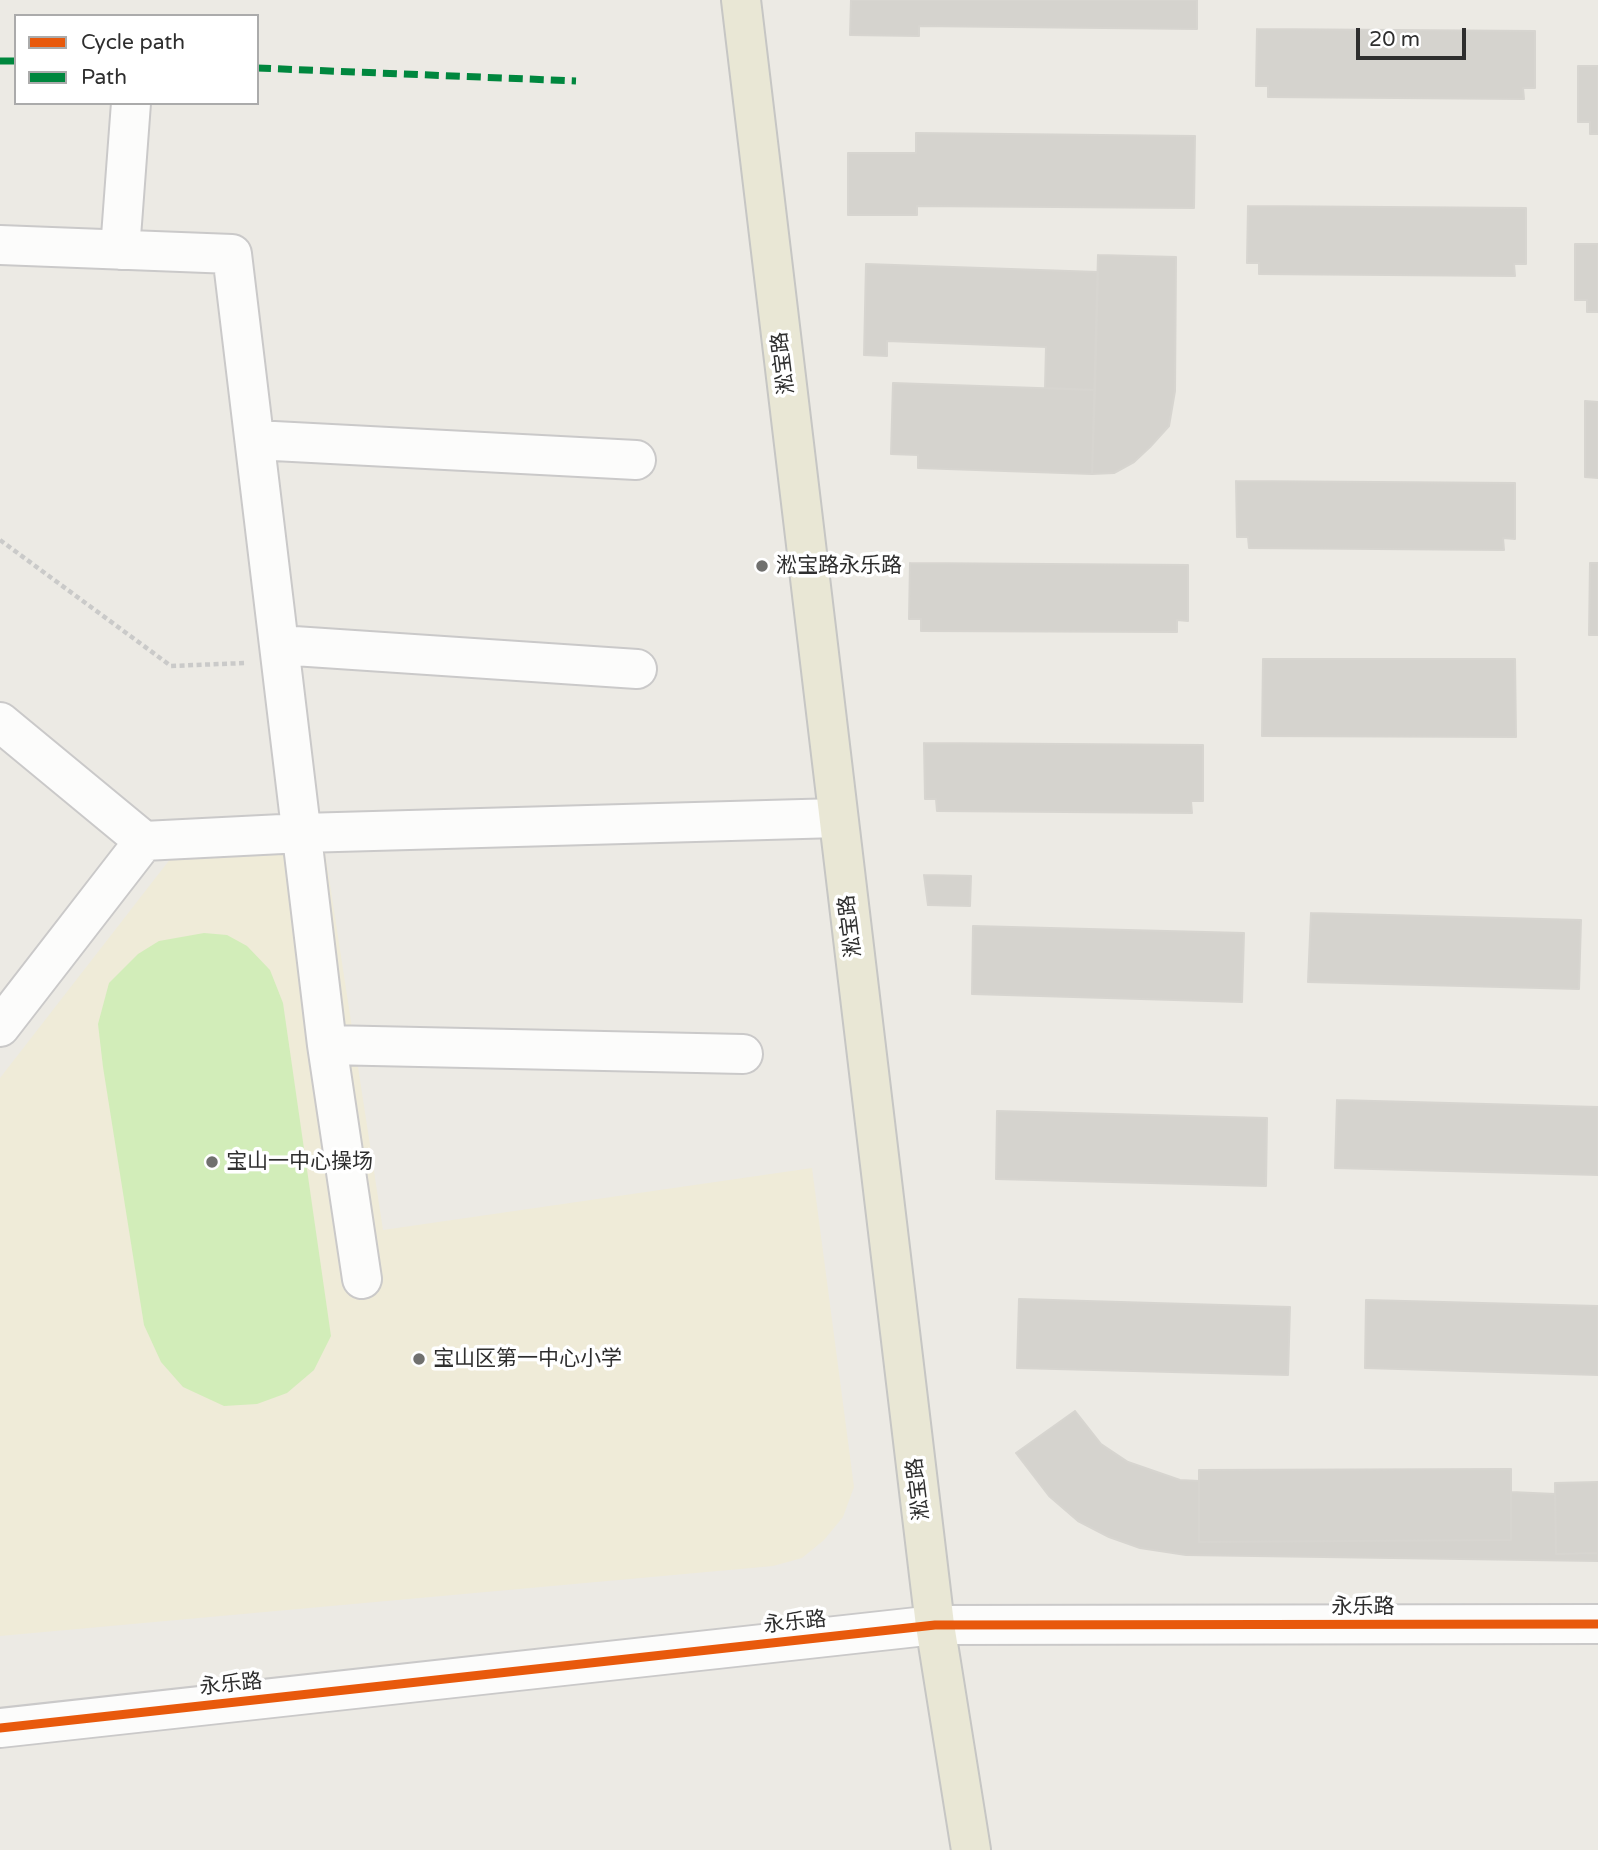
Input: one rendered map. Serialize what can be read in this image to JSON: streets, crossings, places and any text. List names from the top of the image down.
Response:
{
  "streets": {
    "main road": ["淞宝路"],
    "street": ["永乐路"]
  },
  "crossings": [
    ["淞宝路", "永乐路"]
  ],
  "places": ["淞宝路永乐路", "宝山一中心操场", "宝山区第一中心小学"],
  "legend": ["Cycle path", "Path"],
  "scale_bar": "20 m"
}
